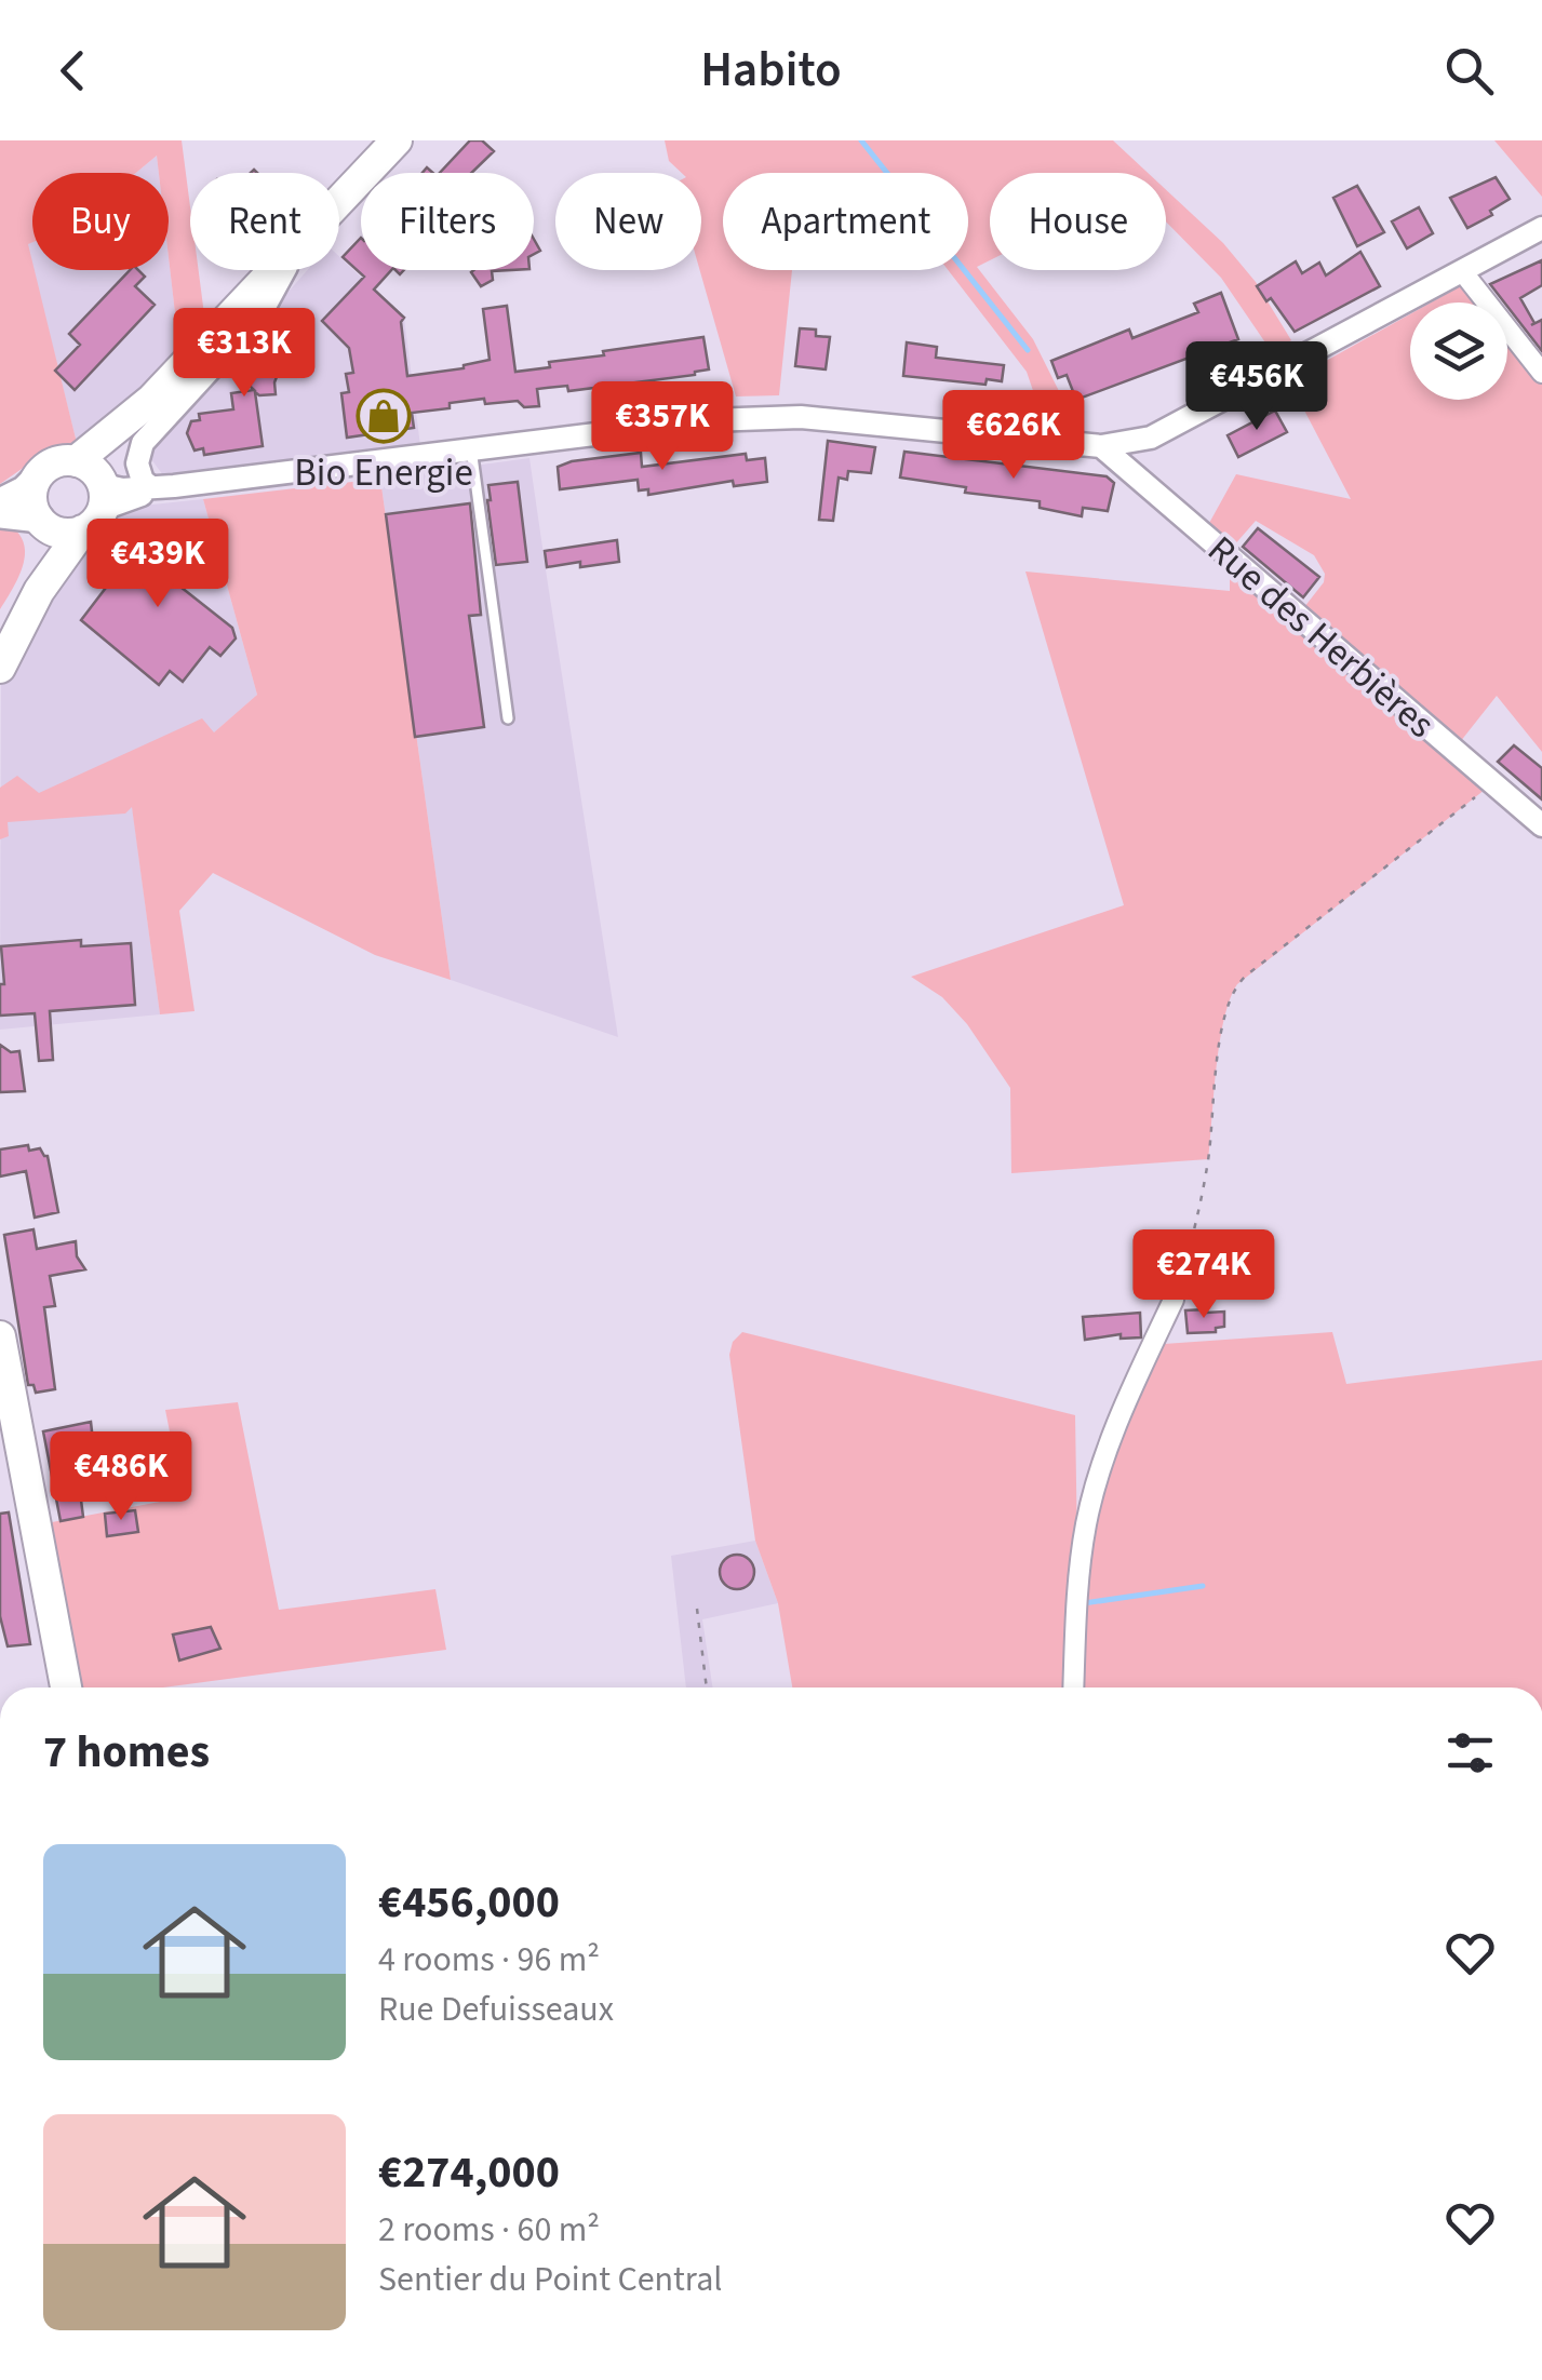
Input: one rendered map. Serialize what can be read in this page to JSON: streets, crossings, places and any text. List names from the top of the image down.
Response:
{
  "streets": {
    "street": ["Rue des Herbières"]
  },
  "places": {
    "shop": ["Bio Energie"]
  },
  "page": {
    "header": "Habito",
    "chip": [
      "Buy",
      "Rent",
      "Filters",
      "New",
      "Apartment",
      "House"
    ],
    "price": [
      "€313K",
      "€456K",
      "€357K",
      "€626K",
      "€439K",
      "€274K",
      "€486K"
    ],
    "heading": "7 homes",
    "list": [
      {
        "name": "€456,000",
        "note": "4 rooms · 96 m² · Rue Defuisseaux"
      },
      {
        "name": "€274,000",
        "note": "2 rooms · 60 m² · Sentier du Point Central"
      }
    ]
  }
}
